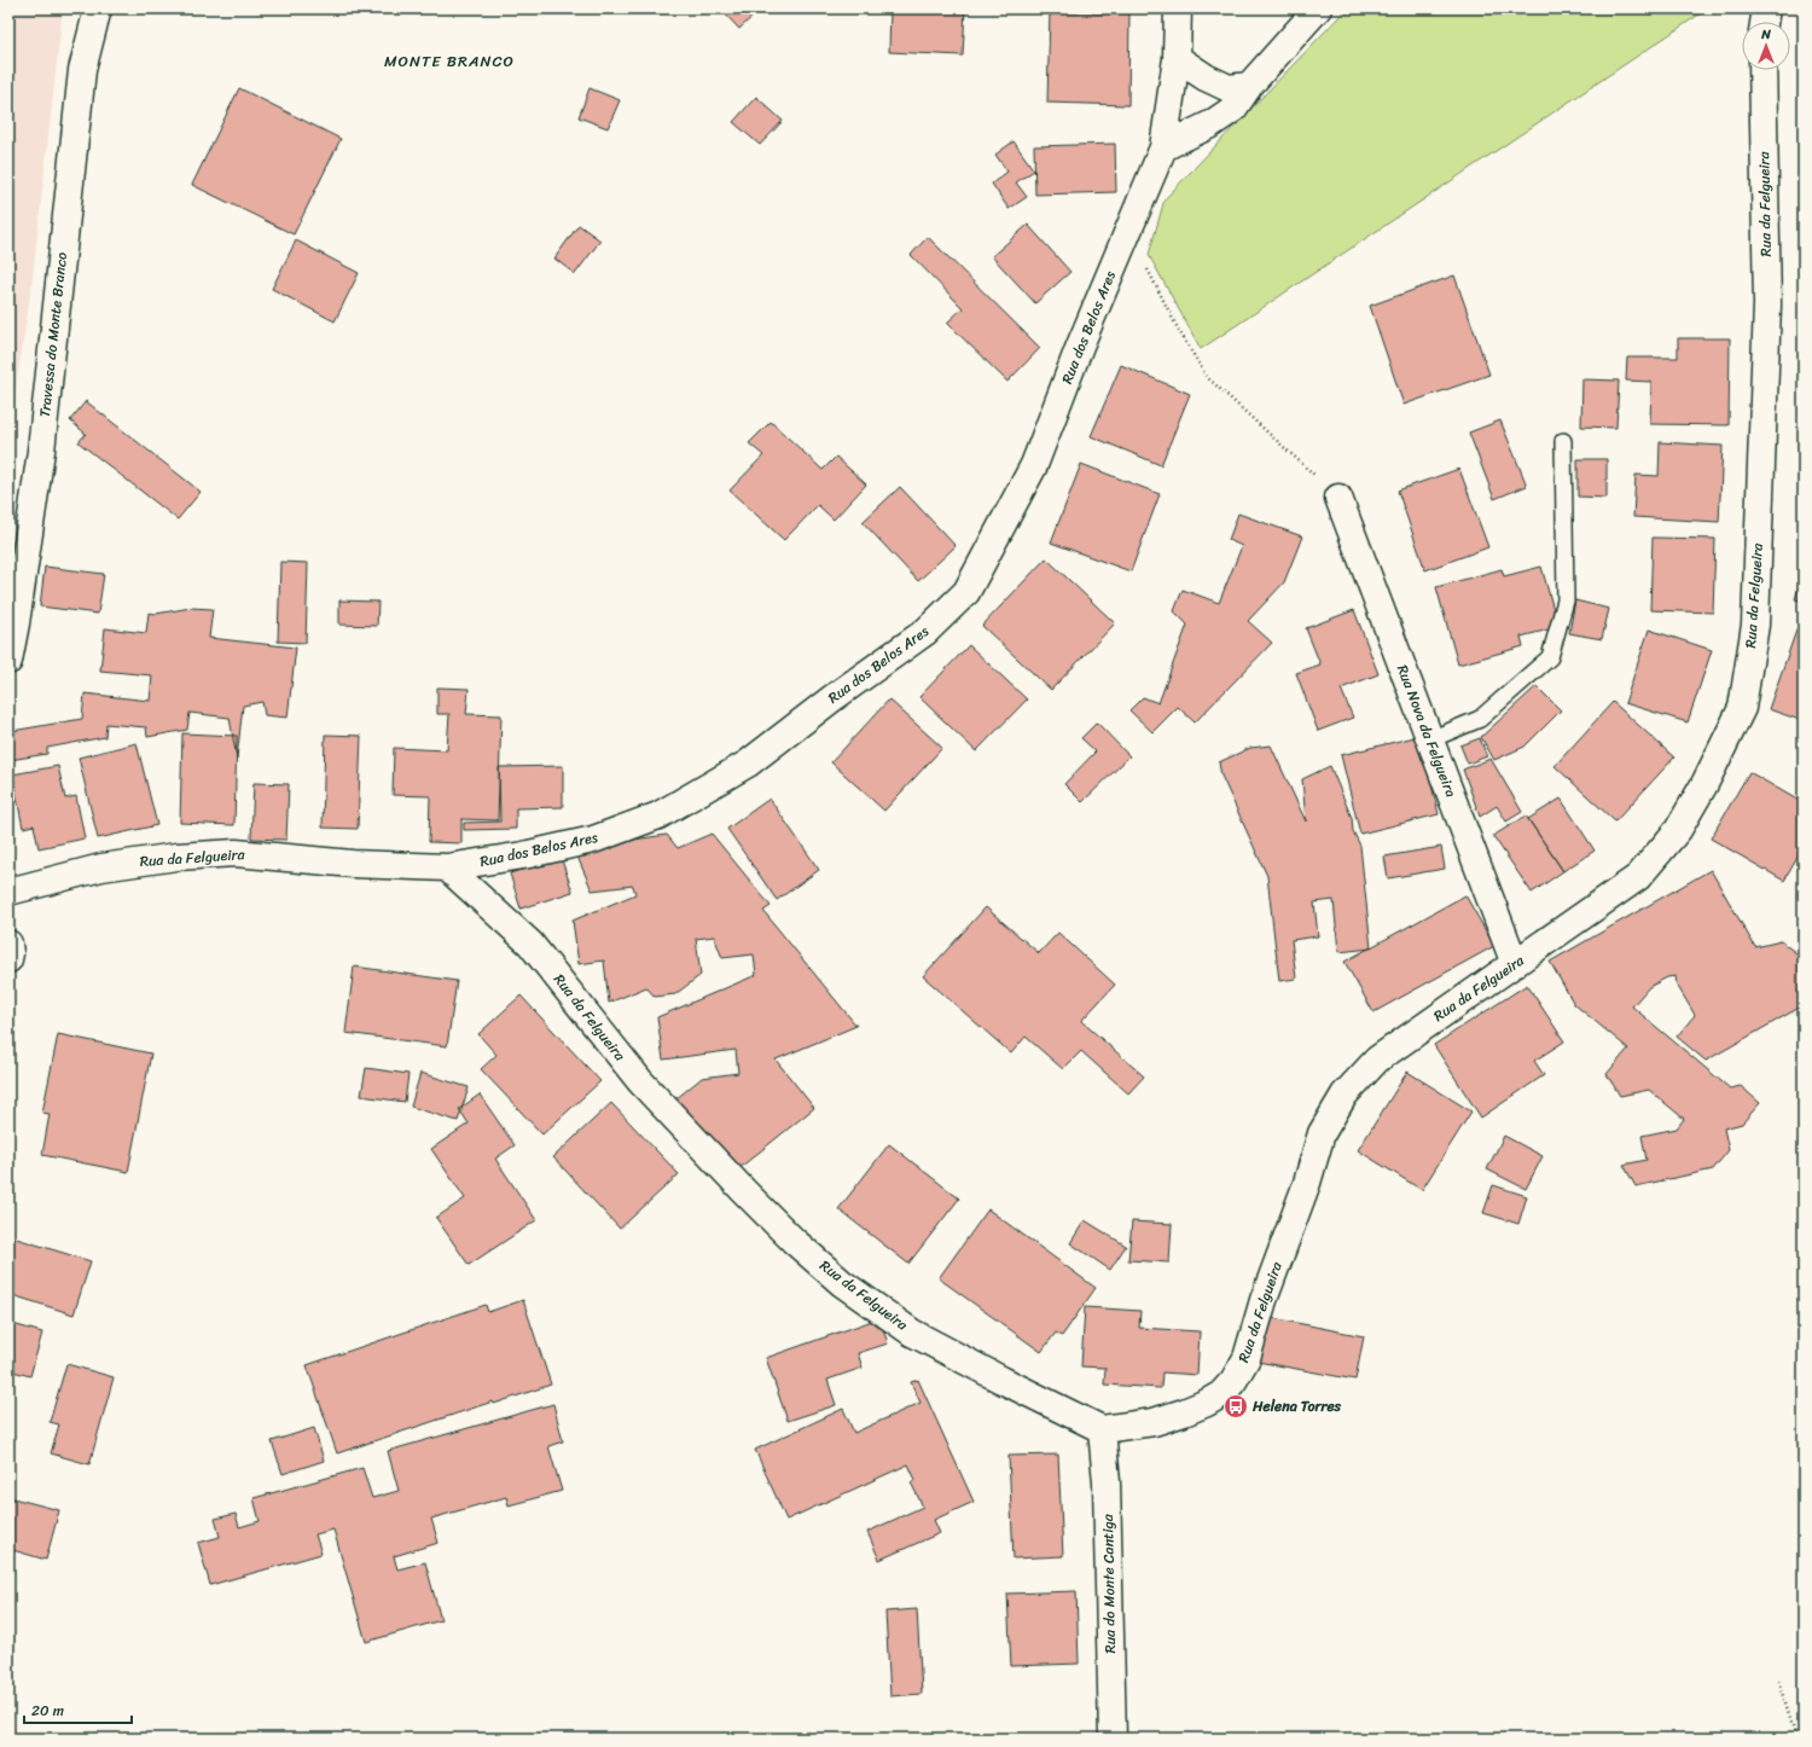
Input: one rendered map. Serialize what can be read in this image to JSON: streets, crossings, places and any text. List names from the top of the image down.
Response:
{
  "streets": {
    "street": [
      "Rua da Felgueira",
      "Rua dos Belos Ares",
      "Travessa do Monte Branco",
      "Rua Nova da Felgueira",
      "Rua do Monte Cantiga"
    ]
  },
  "crossings": [
    ["Rua da Felgueira", "Rua dos Belos Ares"],
    ["Rua da Felgueira", "Rua Nova da Felgueira"],
    ["Rua da Felgueira", "Rua do Monte Cantiga"]
  ],
  "districts": ["MONTE BRANCO"],
  "places": {
    "bus stop": ["Helena Torres"]
  },
  "scale_bar": "20 m",
  "north": "top"
}
